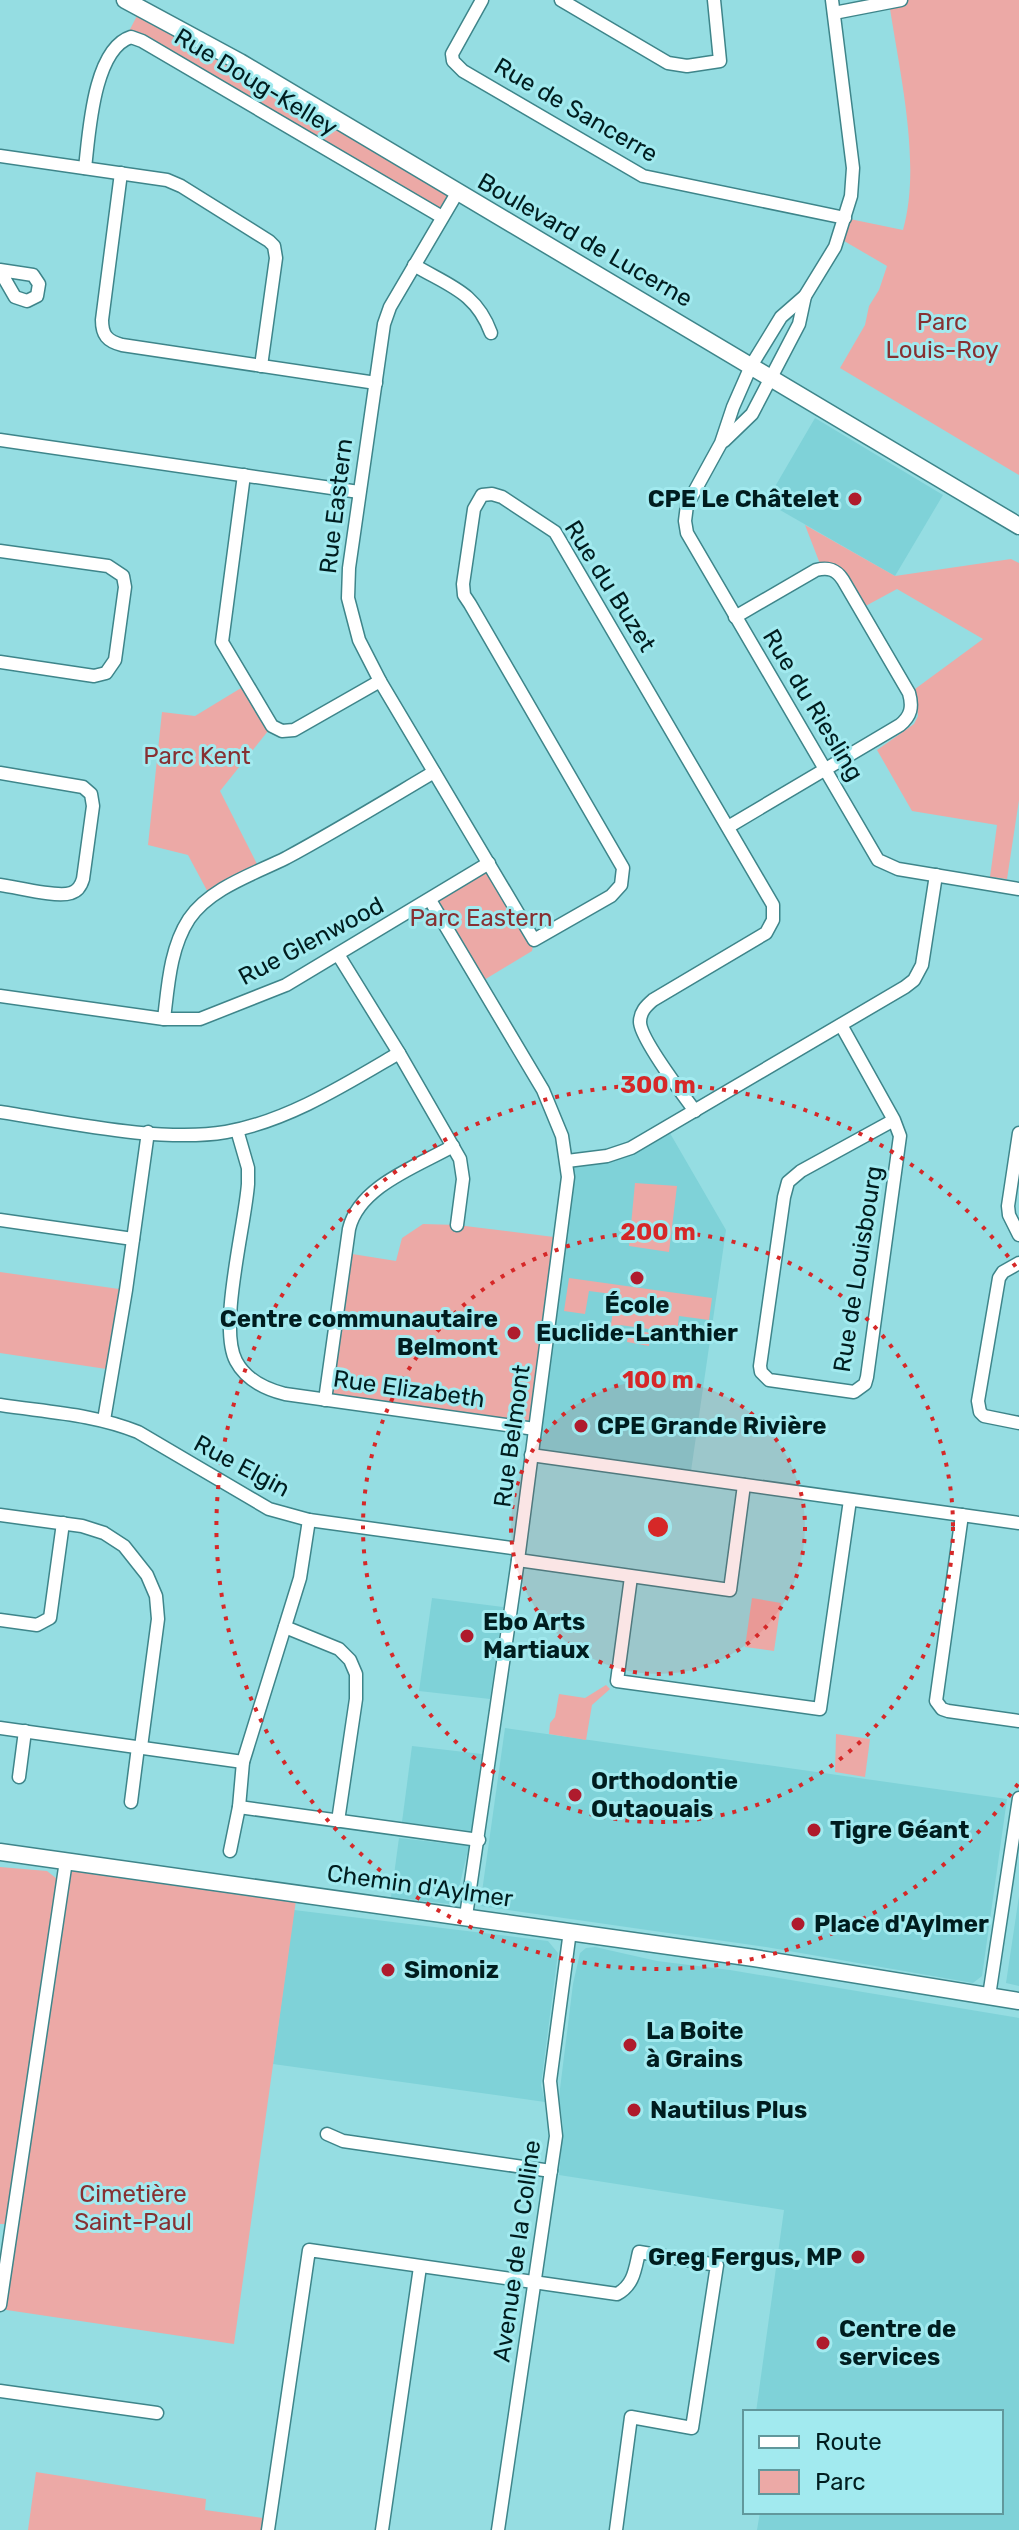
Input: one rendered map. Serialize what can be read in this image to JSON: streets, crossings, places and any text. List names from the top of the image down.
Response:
{
  "streets": {
    "main road": ["Boulevard de Lucerne", "Chemin d'Aylmer"],
    "street": [
      "Rue Doug-Kelley",
      "Rue de Sancerre",
      "Rue Eastern",
      "Rue du Buzet",
      "Rue du Riesling",
      "Rue Glenwood",
      "Rue de Louisbourg",
      "Rue Elizabeth",
      "Rue Belmont",
      "Rue Elgin",
      "Avenue de la Colline"
    ]
  },
  "crossings": [
    ["Rue Doug-Kelley", "Rue Eastern"],
    ["Boulevard de Lucerne", "Rue Eastern"],
    ["Boulevard de Lucerne", "Rue du Riesling"],
    ["Rue Eastern", "Rue du Buzet"],
    ["Rue Eastern", "Rue Glenwood"],
    ["Rue Glenwood", "Rue Belmont"],
    ["Rue Elizabeth", "Rue Belmont"],
    ["Rue Belmont", "Rue Elgin"],
    ["Rue Belmont", "Chemin d'Aylmer"],
    ["Chemin d'Aylmer", "Avenue de la Colline"]
  ],
  "parks": [
    "Parc Louis-Roy",
    "Parc Kent",
    "Parc Eastern",
    "Cimetière Saint-Paul"
  ],
  "places": [
    "CPE Le Châtelet",
    "École Euclide-Lanthier",
    "Centre communautaire Belmont",
    "CPE Grande Rivière",
    "Ebo Arts Martiaux",
    "Orthodontie Outaouais",
    "Tigre Géant",
    "Place d'Aylmer",
    "Simoniz",
    "La Boite à Grains",
    "Nautilus Plus",
    "Greg Fergus, MP",
    "Centre de services"
  ],
  "legend": ["Route", "Parc"],
  "rings": ["300 m", "200 m", "100 m"]
}
